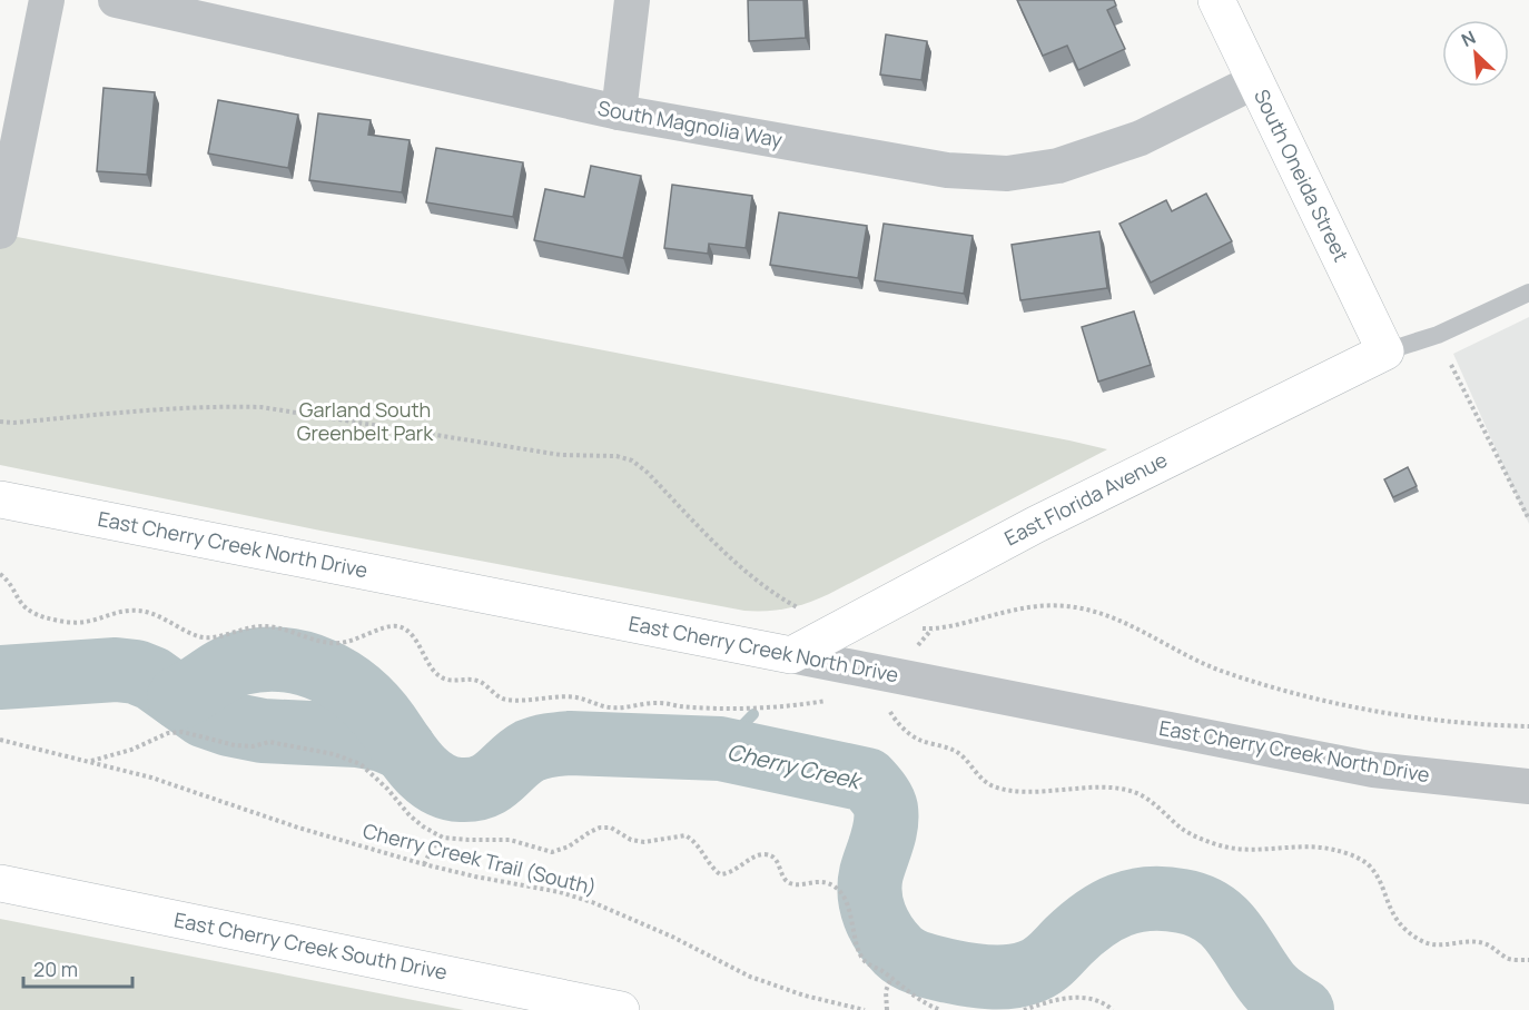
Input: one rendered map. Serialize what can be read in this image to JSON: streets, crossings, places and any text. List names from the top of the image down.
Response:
{
  "streets": {
    "street": [
      "South Magnolia Way",
      "South Oneida Street",
      "East Florida Avenue",
      "East Cherry Creek North Drive",
      "East Cherry Creek South Drive"
    ],
    "path": ["Cherry Creek Trail (South)"]
  },
  "crossings": [
    ["South Magnolia Way", "South Oneida Street"],
    ["South Oneida Street", "East Florida Avenue"],
    ["East Florida Avenue", "East Cherry Creek North Drive"]
  ],
  "water": ["Cherry Creek"],
  "parks": ["Garland South Greenbelt Park"],
  "scale_bar": "20 m",
  "north": "top left"
}
